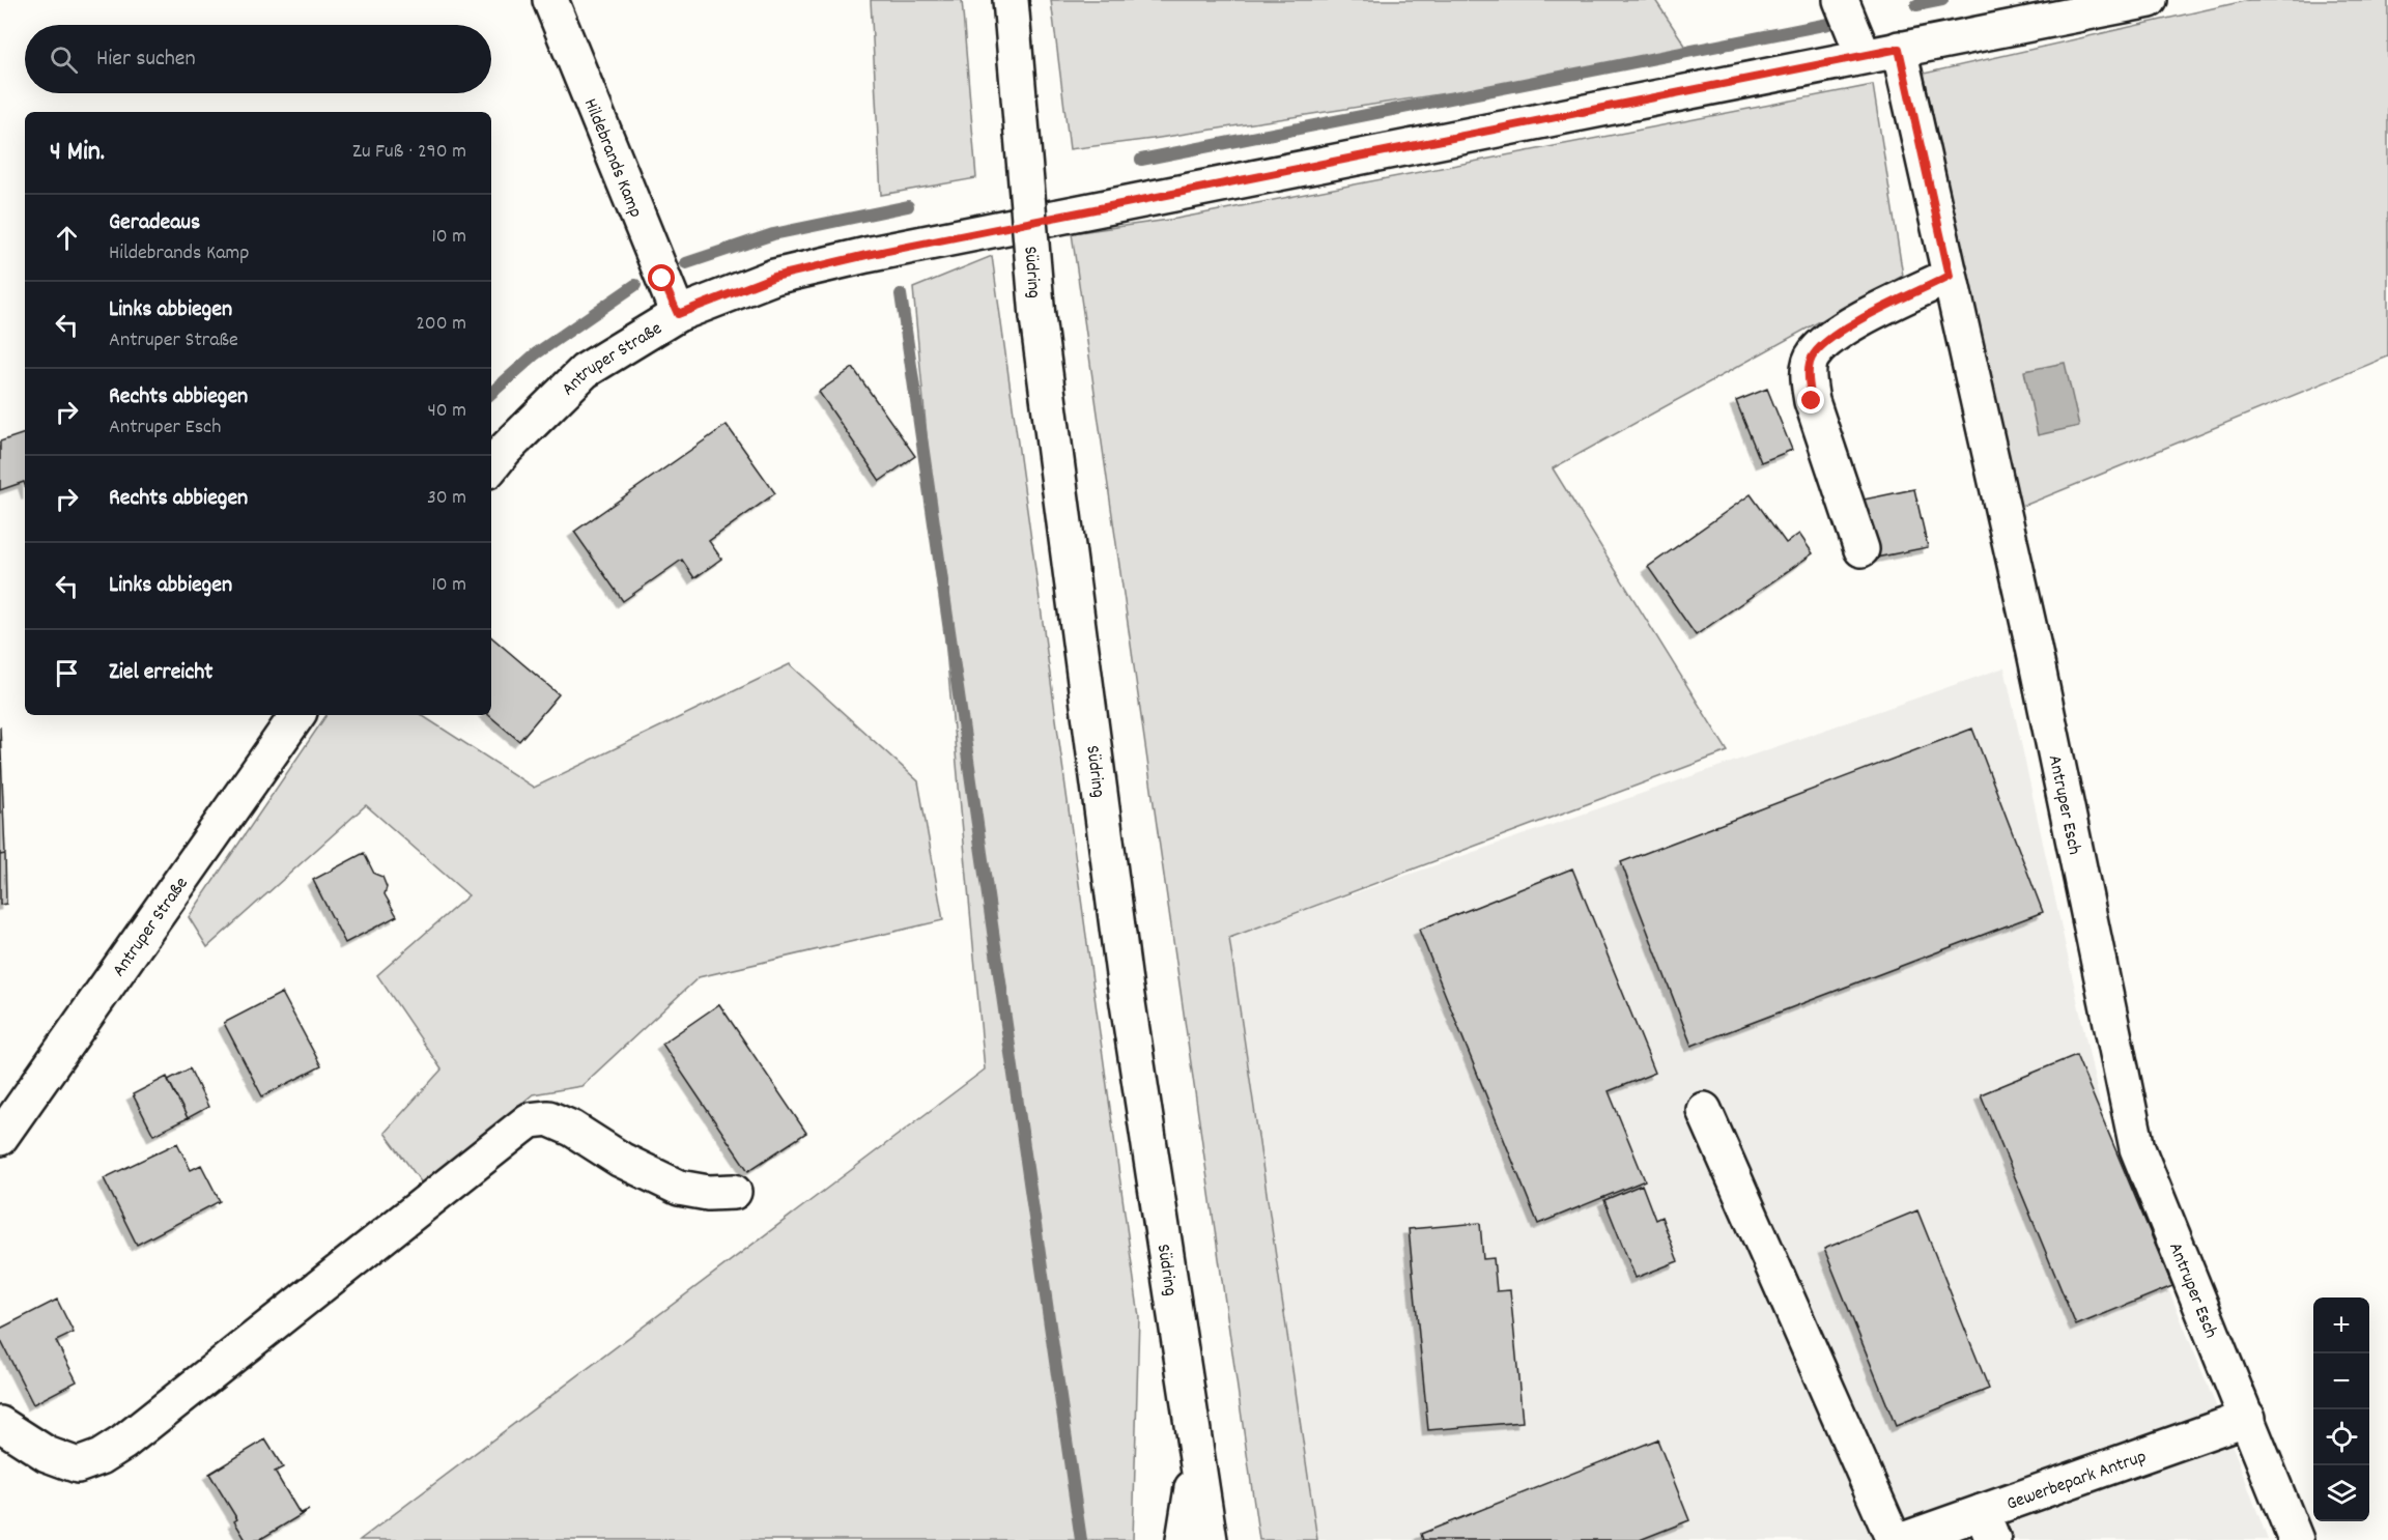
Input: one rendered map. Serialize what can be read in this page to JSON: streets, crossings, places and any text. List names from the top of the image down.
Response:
{
  "streets": {
    "street": [
      "Hildebrands Kamp",
      "Südring",
      "Antruper Straße",
      "Antruper Esch",
      "Gewerbepark Antrup"
    ]
  },
  "crossings": [
    ["Hildebrands Kamp", "Antruper Straße"],
    ["Antruper Straße", "Antruper Esch"],
    ["Antruper Esch", "Gewerbepark Antrup"]
  ],
  "page": {
    "search": "Hier suchen",
    "heading": ["4 Min.", "Zu Fuß · 290 m"],
    "list": [
      ["Geradeaus", "Hildebrands Kamp", "10 m"],
      ["Links abbiegen", "Antruper Straße", "200 m"],
      ["Rechts abbiegen", "Antruper Esch", "40 m"],
      ["Rechts abbiegen", "30 m"],
      ["Links abbiegen", "10 m"],
      "Ziel erreicht"
    ],
    "map_buttons": ["+", "−"]
  }
}
